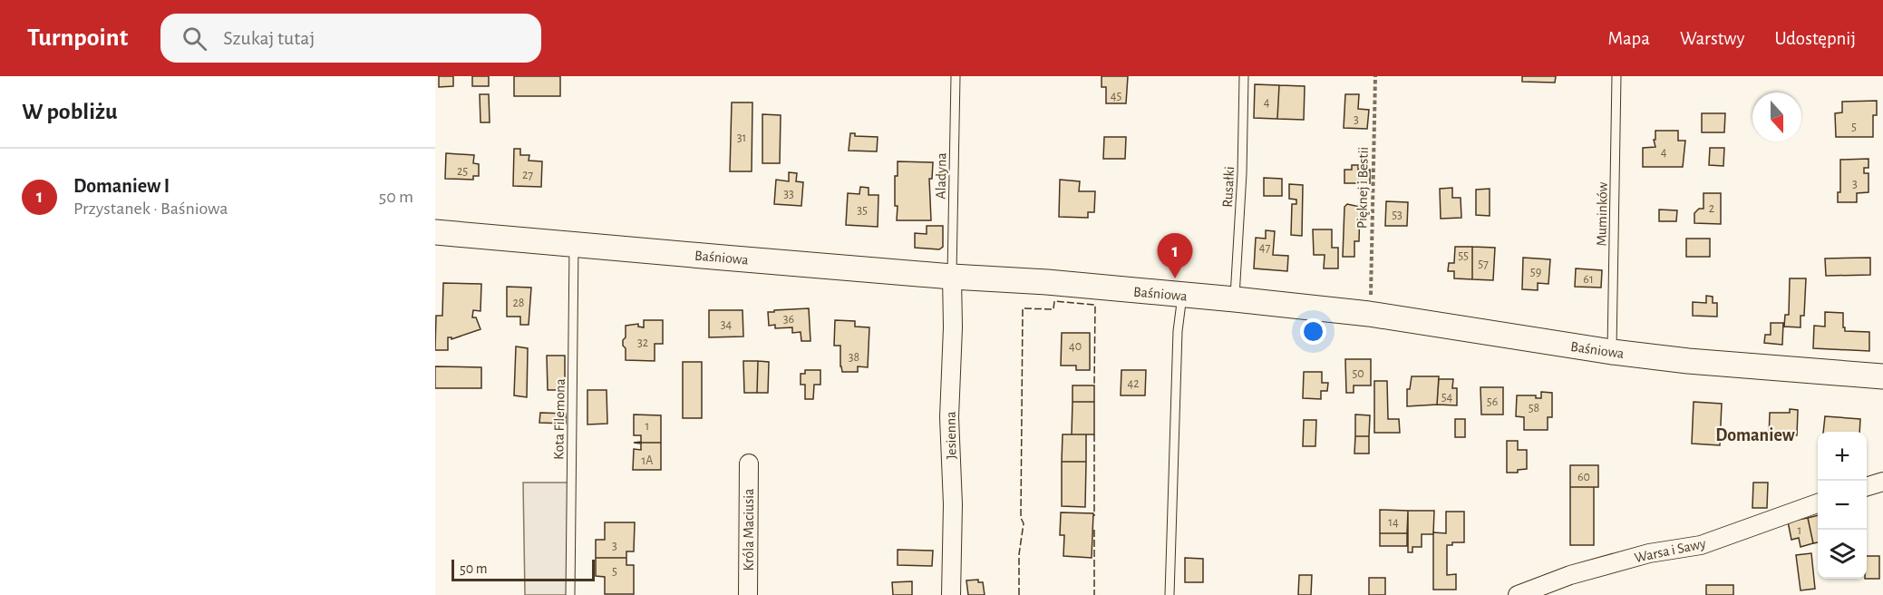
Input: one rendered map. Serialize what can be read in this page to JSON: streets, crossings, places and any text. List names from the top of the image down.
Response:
{
  "streets": {
    "main road": ["Baśniowa"],
    "street": ["Jesienna", "Króla Maciusia", "Warsa i Sawy"],
    "lane": [
      "Aladyna",
      "Rusałki",
      "Muminków",
      "Kota Filemona"
    ],
    "path": ["Pięknej i Bestii"]
  },
  "crossings": [
    ["Aladyna", "Baśniowa"],
    ["Aladyna", "Jesienna"],
    ["Rusałki", "Baśniowa"],
    ["Muminków", "Baśniowa"],
    ["Baśniowa", "Kota Filemona"],
    ["Baśniowa", "Jesienna"]
  ],
  "districts": ["Domaniew"],
  "house_numbers": [
    "45",
    "4",
    "3",
    "5",
    "31",
    "4",
    "25",
    "27",
    "3",
    "33",
    "2",
    "35",
    "53",
    "47",
    "55",
    "57",
    "59",
    "61",
    "28",
    "36",
    "34",
    "32",
    "40",
    "38",
    "50",
    "42",
    "54",
    "56",
    "58",
    "1",
    "1A",
    "60",
    "14",
    "1",
    "3",
    "5"
  ],
  "scale_bar": "50 m",
  "north": "bottom",
  "page": {
    "header": "Turnpoint",
    "search": "Szukaj tutaj",
    "nav": ["Mapa", "Warstwy", "Udostępnij"],
    "heading": "W pobliżu",
    "list": [
      {
        "mark": "1",
        "name": "Domaniew I",
        "note": "Przystanek · Baśniowa",
        "value": "50 m"
      }
    ],
    "pins": "1",
    "map_buttons": ["+", "−"],
    "scale": "50 m"
  }
}
